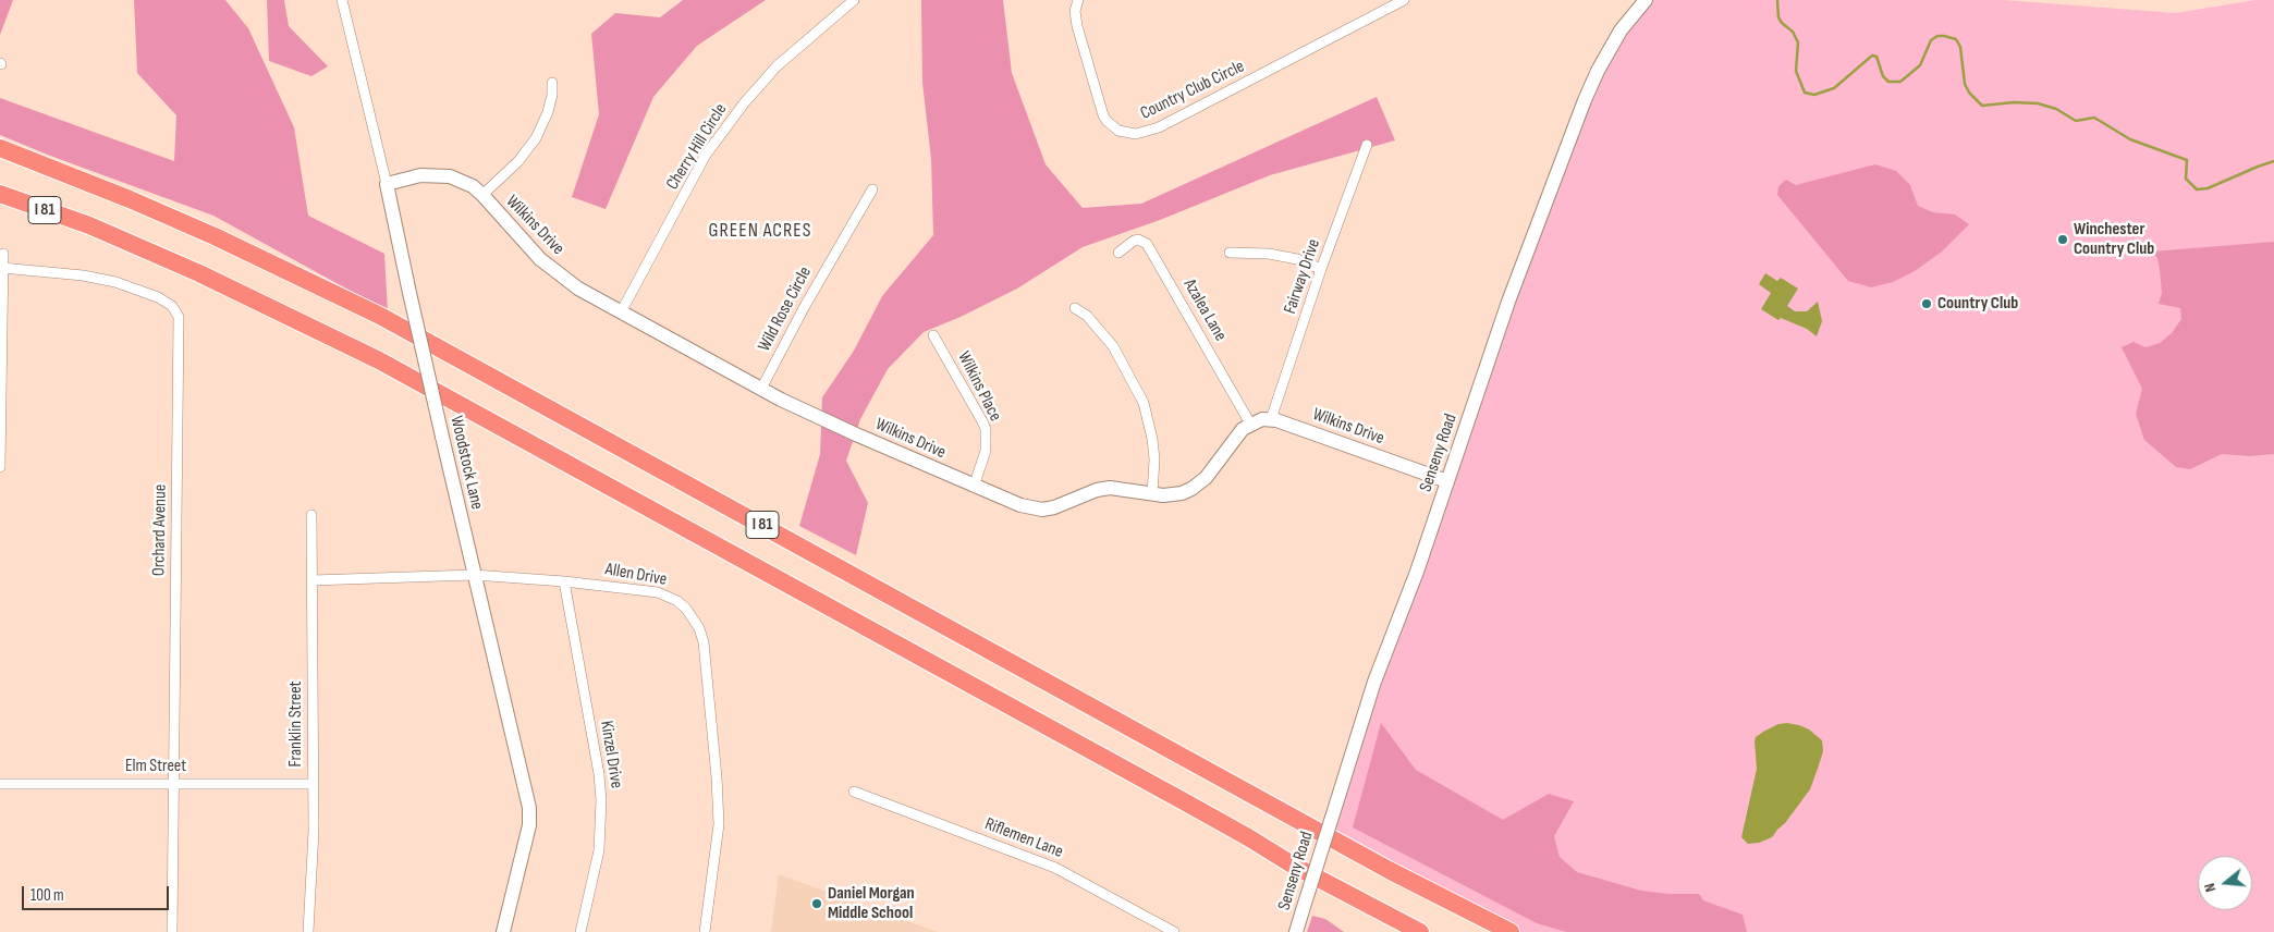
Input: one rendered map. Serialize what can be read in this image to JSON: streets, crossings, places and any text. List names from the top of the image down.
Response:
{
  "streets": {
    "highway": ["I 81"],
    "street": [
      "Country Club Circle",
      "Cherry Hill Circle",
      "Wilkins Drive",
      "Fairway Drive",
      "Wild Rose Circle",
      "Azalea Lane",
      "Wilkins Place",
      "Senseny Road",
      "Woodstock Lane",
      "Orchard Avenue",
      "Allen Drive",
      "Franklin Street",
      "Kinzel Drive",
      "Elm Street",
      "Riflemen Lane"
    ]
  },
  "crossings": [
    ["Cherry Hill Circle", "Wilkins Drive"],
    ["Wilkins Drive", "Fairway Drive"],
    ["Wilkins Drive", "Wild Rose Circle"],
    ["Wilkins Drive", "Azalea Lane"],
    ["Wilkins Drive", "Wilkins Place"],
    ["Wilkins Drive", "Senseny Road"],
    ["Wilkins Drive", "Woodstock Lane"],
    ["Woodstock Lane", "Allen Drive"],
    ["Orchard Avenue", "Elm Street"],
    ["Allen Drive", "Franklin Street"],
    ["Allen Drive", "Kinzel Drive"],
    ["Franklin Street", "Elm Street"]
  ],
  "districts": ["GREEN ACRES"],
  "places": ["Winchester Country Club", "Country Club", "Daniel Morgan Middle School"],
  "scale_bar": "100 m",
  "north": "left"
}
